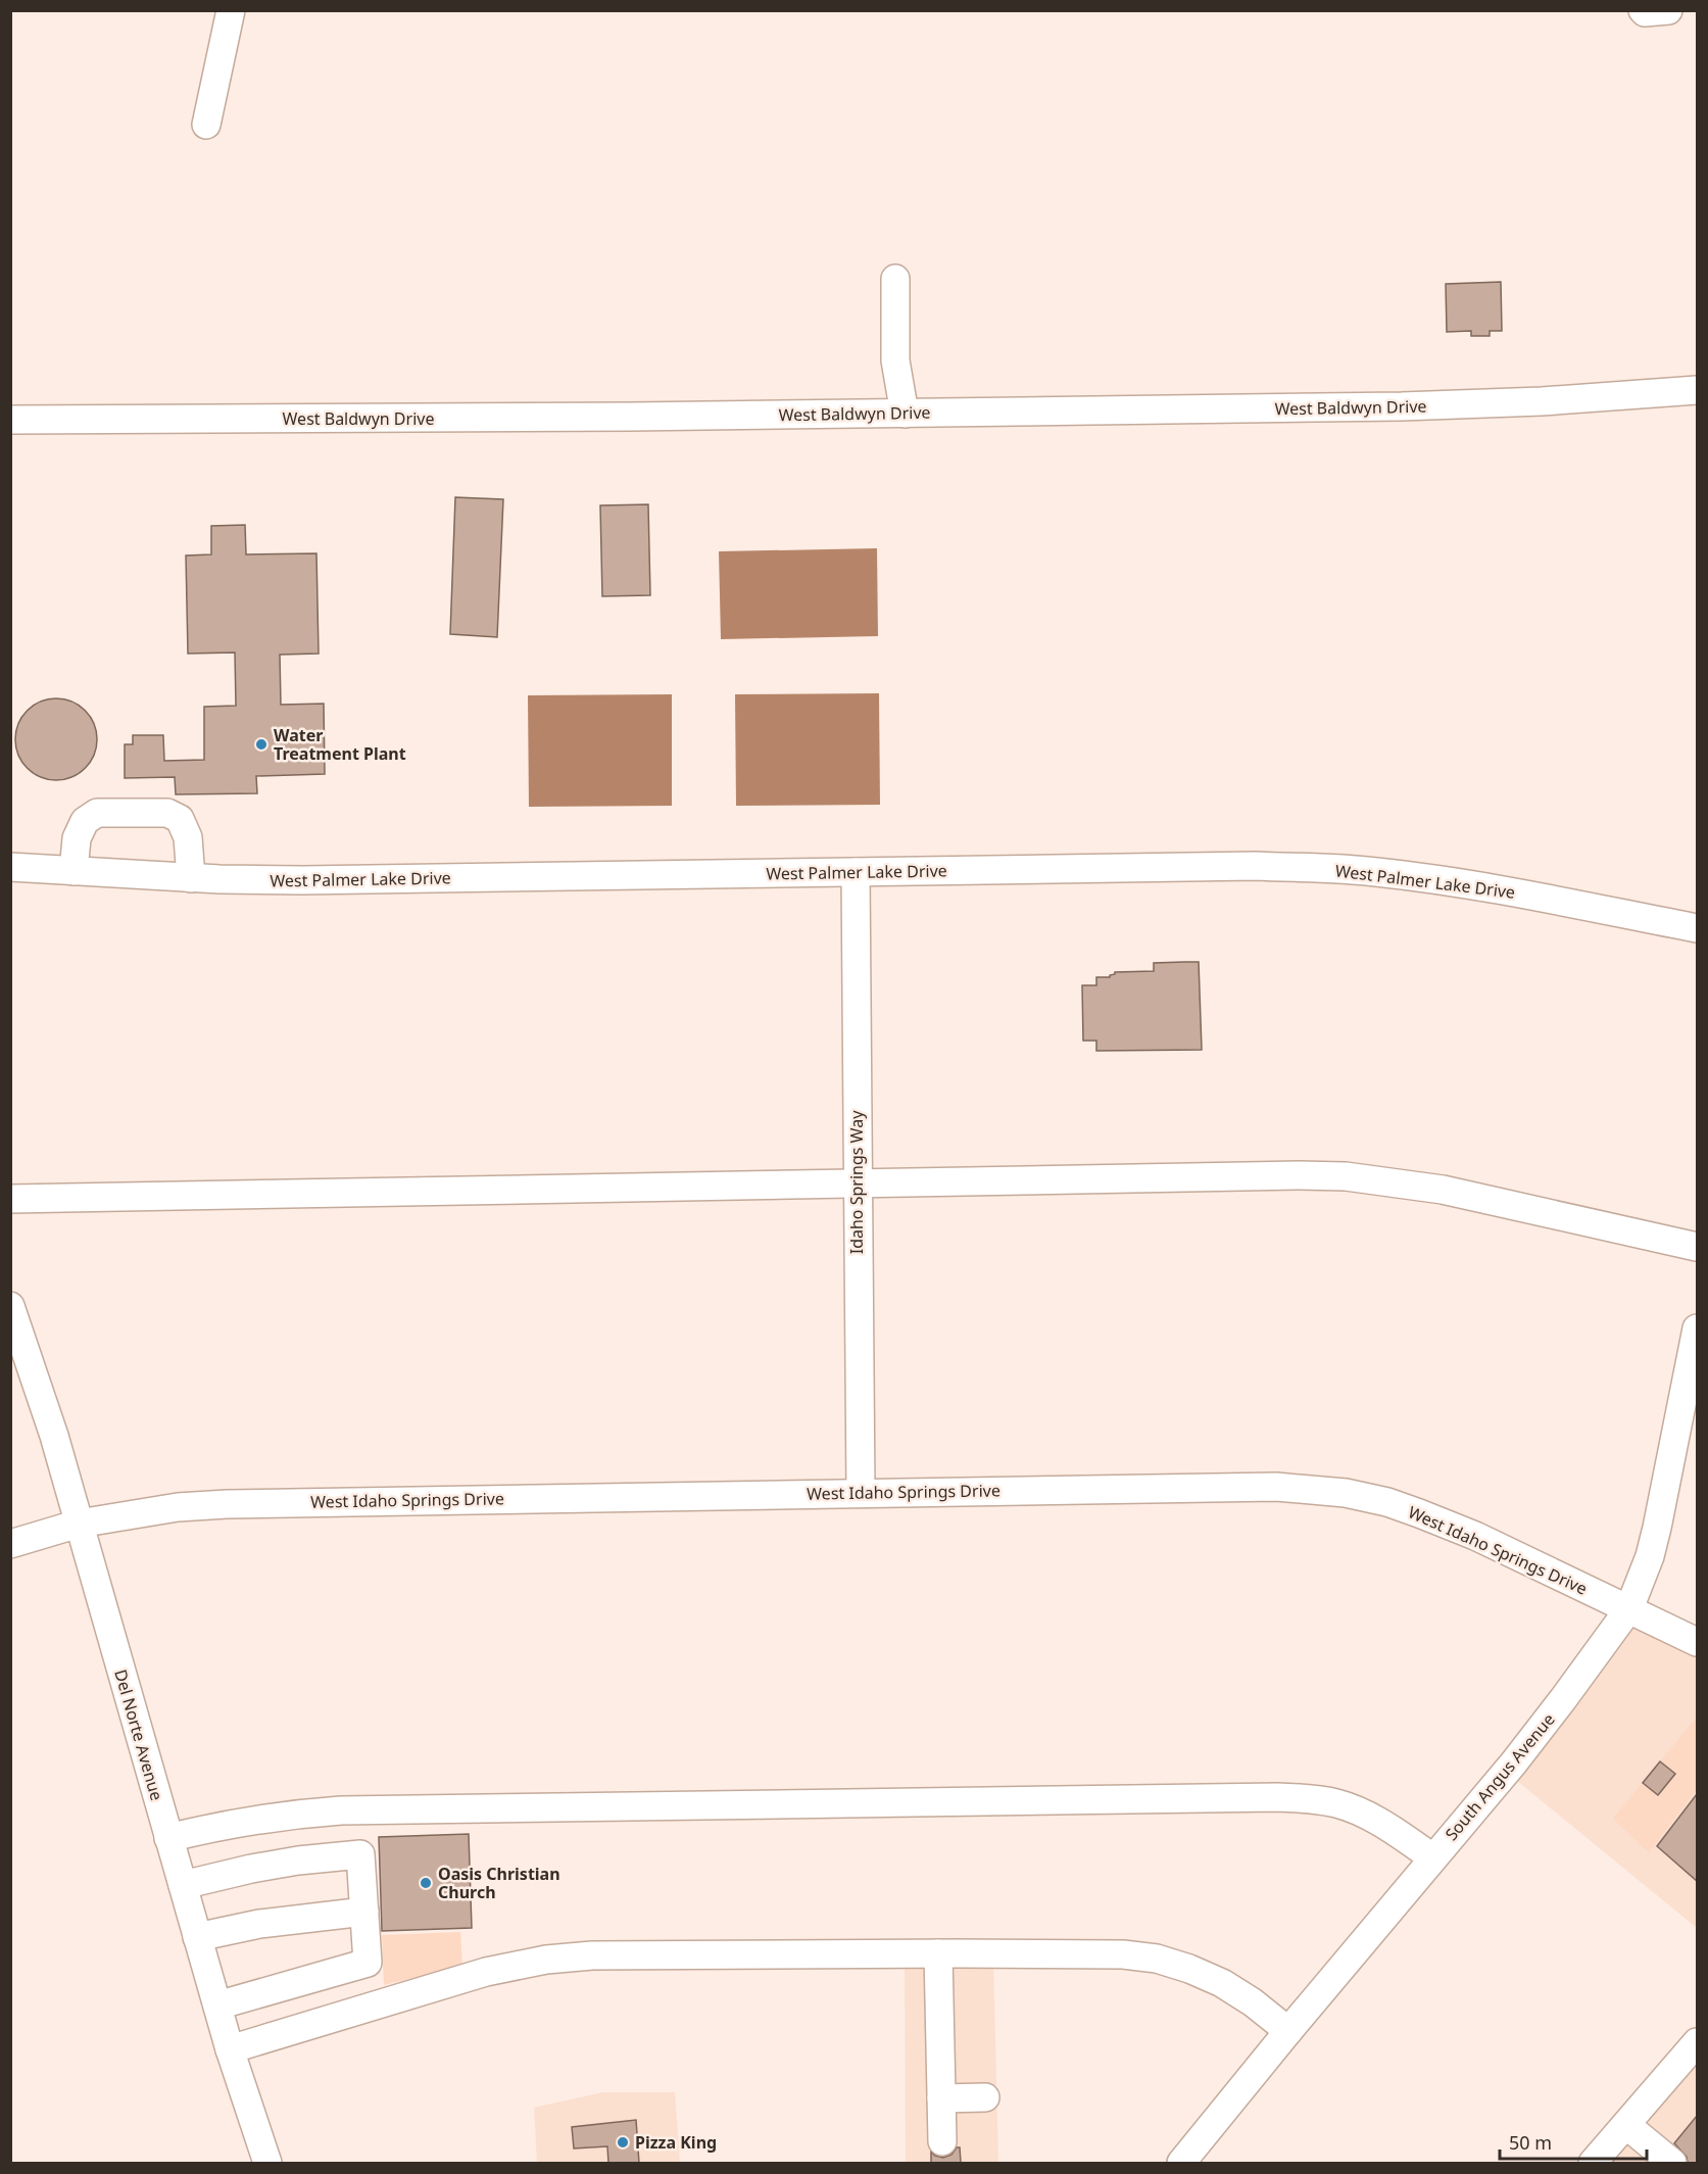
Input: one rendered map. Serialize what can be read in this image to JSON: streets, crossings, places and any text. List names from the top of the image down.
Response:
{
  "streets": {
    "street": [
      "West Baldwyn Drive",
      "West Palmer Lake Drive",
      "Idaho Springs Way",
      "West Idaho Springs Drive",
      "Del Norte Avenue",
      "South Angus Avenue"
    ]
  },
  "crossings": [
    ["West Palmer Lake Drive", "Idaho Springs Way"],
    ["Idaho Springs Way", "West Idaho Springs Drive"],
    ["West Idaho Springs Drive", "Del Norte Avenue"],
    ["West Idaho Springs Drive", "South Angus Avenue"]
  ],
  "places": ["Water Treatment Plant", "Oasis Christian Church", "Pizza King"],
  "scale_bar": "50 m"
}
